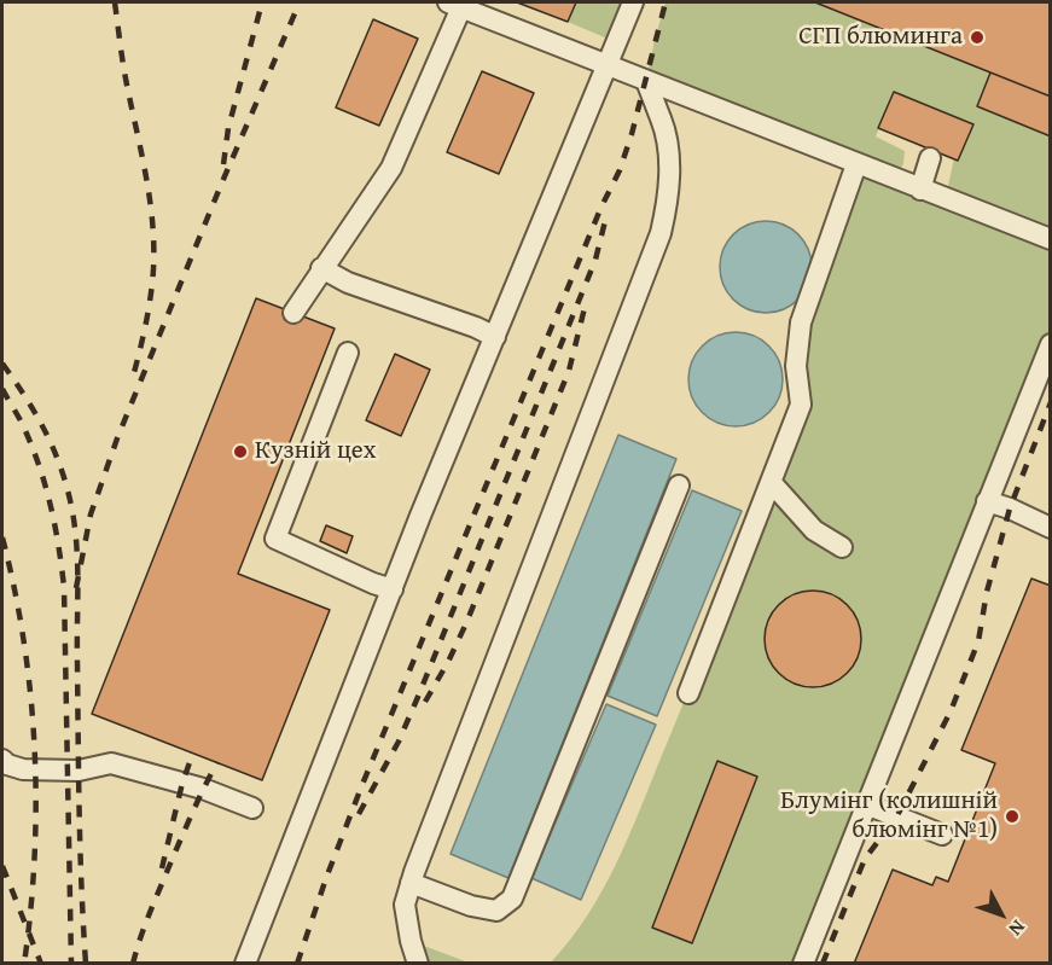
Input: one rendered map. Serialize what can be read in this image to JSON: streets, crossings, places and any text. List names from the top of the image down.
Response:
{
  "places": ["СГП блюминга", "Кузній цех", "Блумінг (колишній блюмінг №1)"],
  "north": "bottom right"
}
